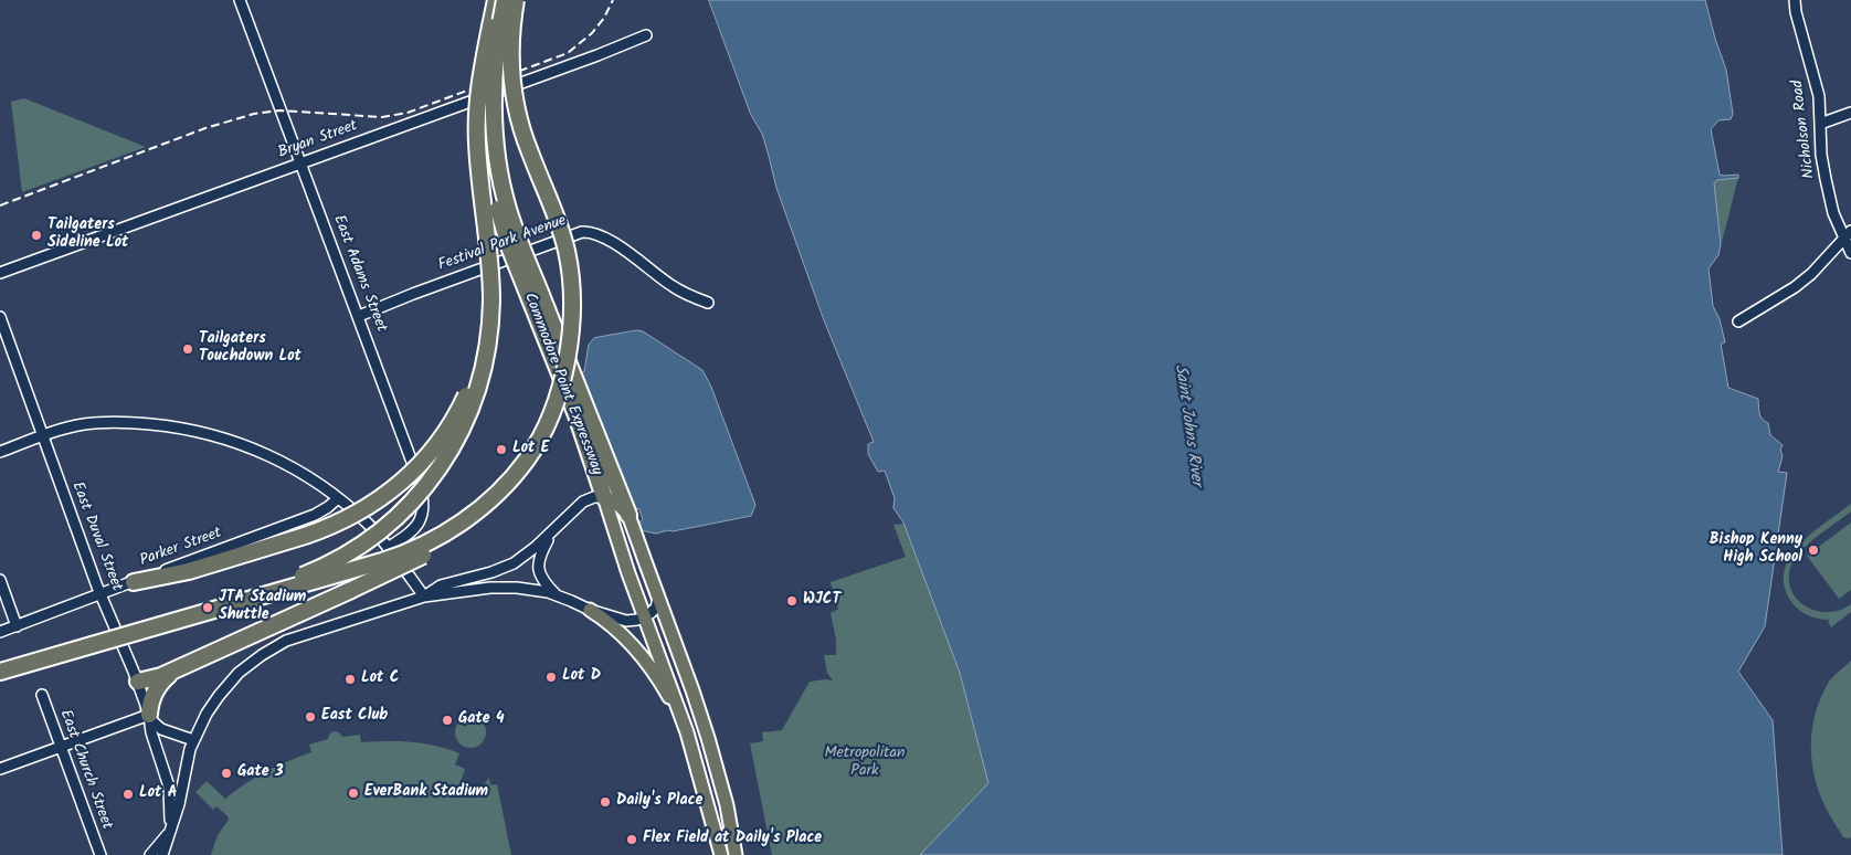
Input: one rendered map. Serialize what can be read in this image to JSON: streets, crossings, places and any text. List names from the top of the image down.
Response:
{
  "streets": {
    "highway": ["Commodore Point Expressway"],
    "street": [
      "Nicholson Road",
      "Bryan Street",
      "Festival Park Avenue",
      "East Adams Street",
      "East Duval Street",
      "Parker Street",
      "East Church Street"
    ]
  },
  "crossings": [
    ["Bryan Street", "East Adams Street"],
    ["Festival Park Avenue", "East Adams Street"],
    ["East Duval Street", "Parker Street"]
  ],
  "water": ["Saint Johns River"],
  "parks": ["Metropolitan Park"],
  "places": [
    "Tailgaters Sideline Lot",
    "Tailgaters Touchdown Lot",
    "Lot E",
    "Bishop Kenny High School",
    "WJCT",
    "JTA Stadium Shuttle",
    "Lot D",
    "Lot C",
    "East Club",
    "Gate 4",
    "Gate 3",
    "EverBank Stadium",
    "Lot A",
    "Daily's Place",
    "Flex Field at Daily's Place"
  ]
}
